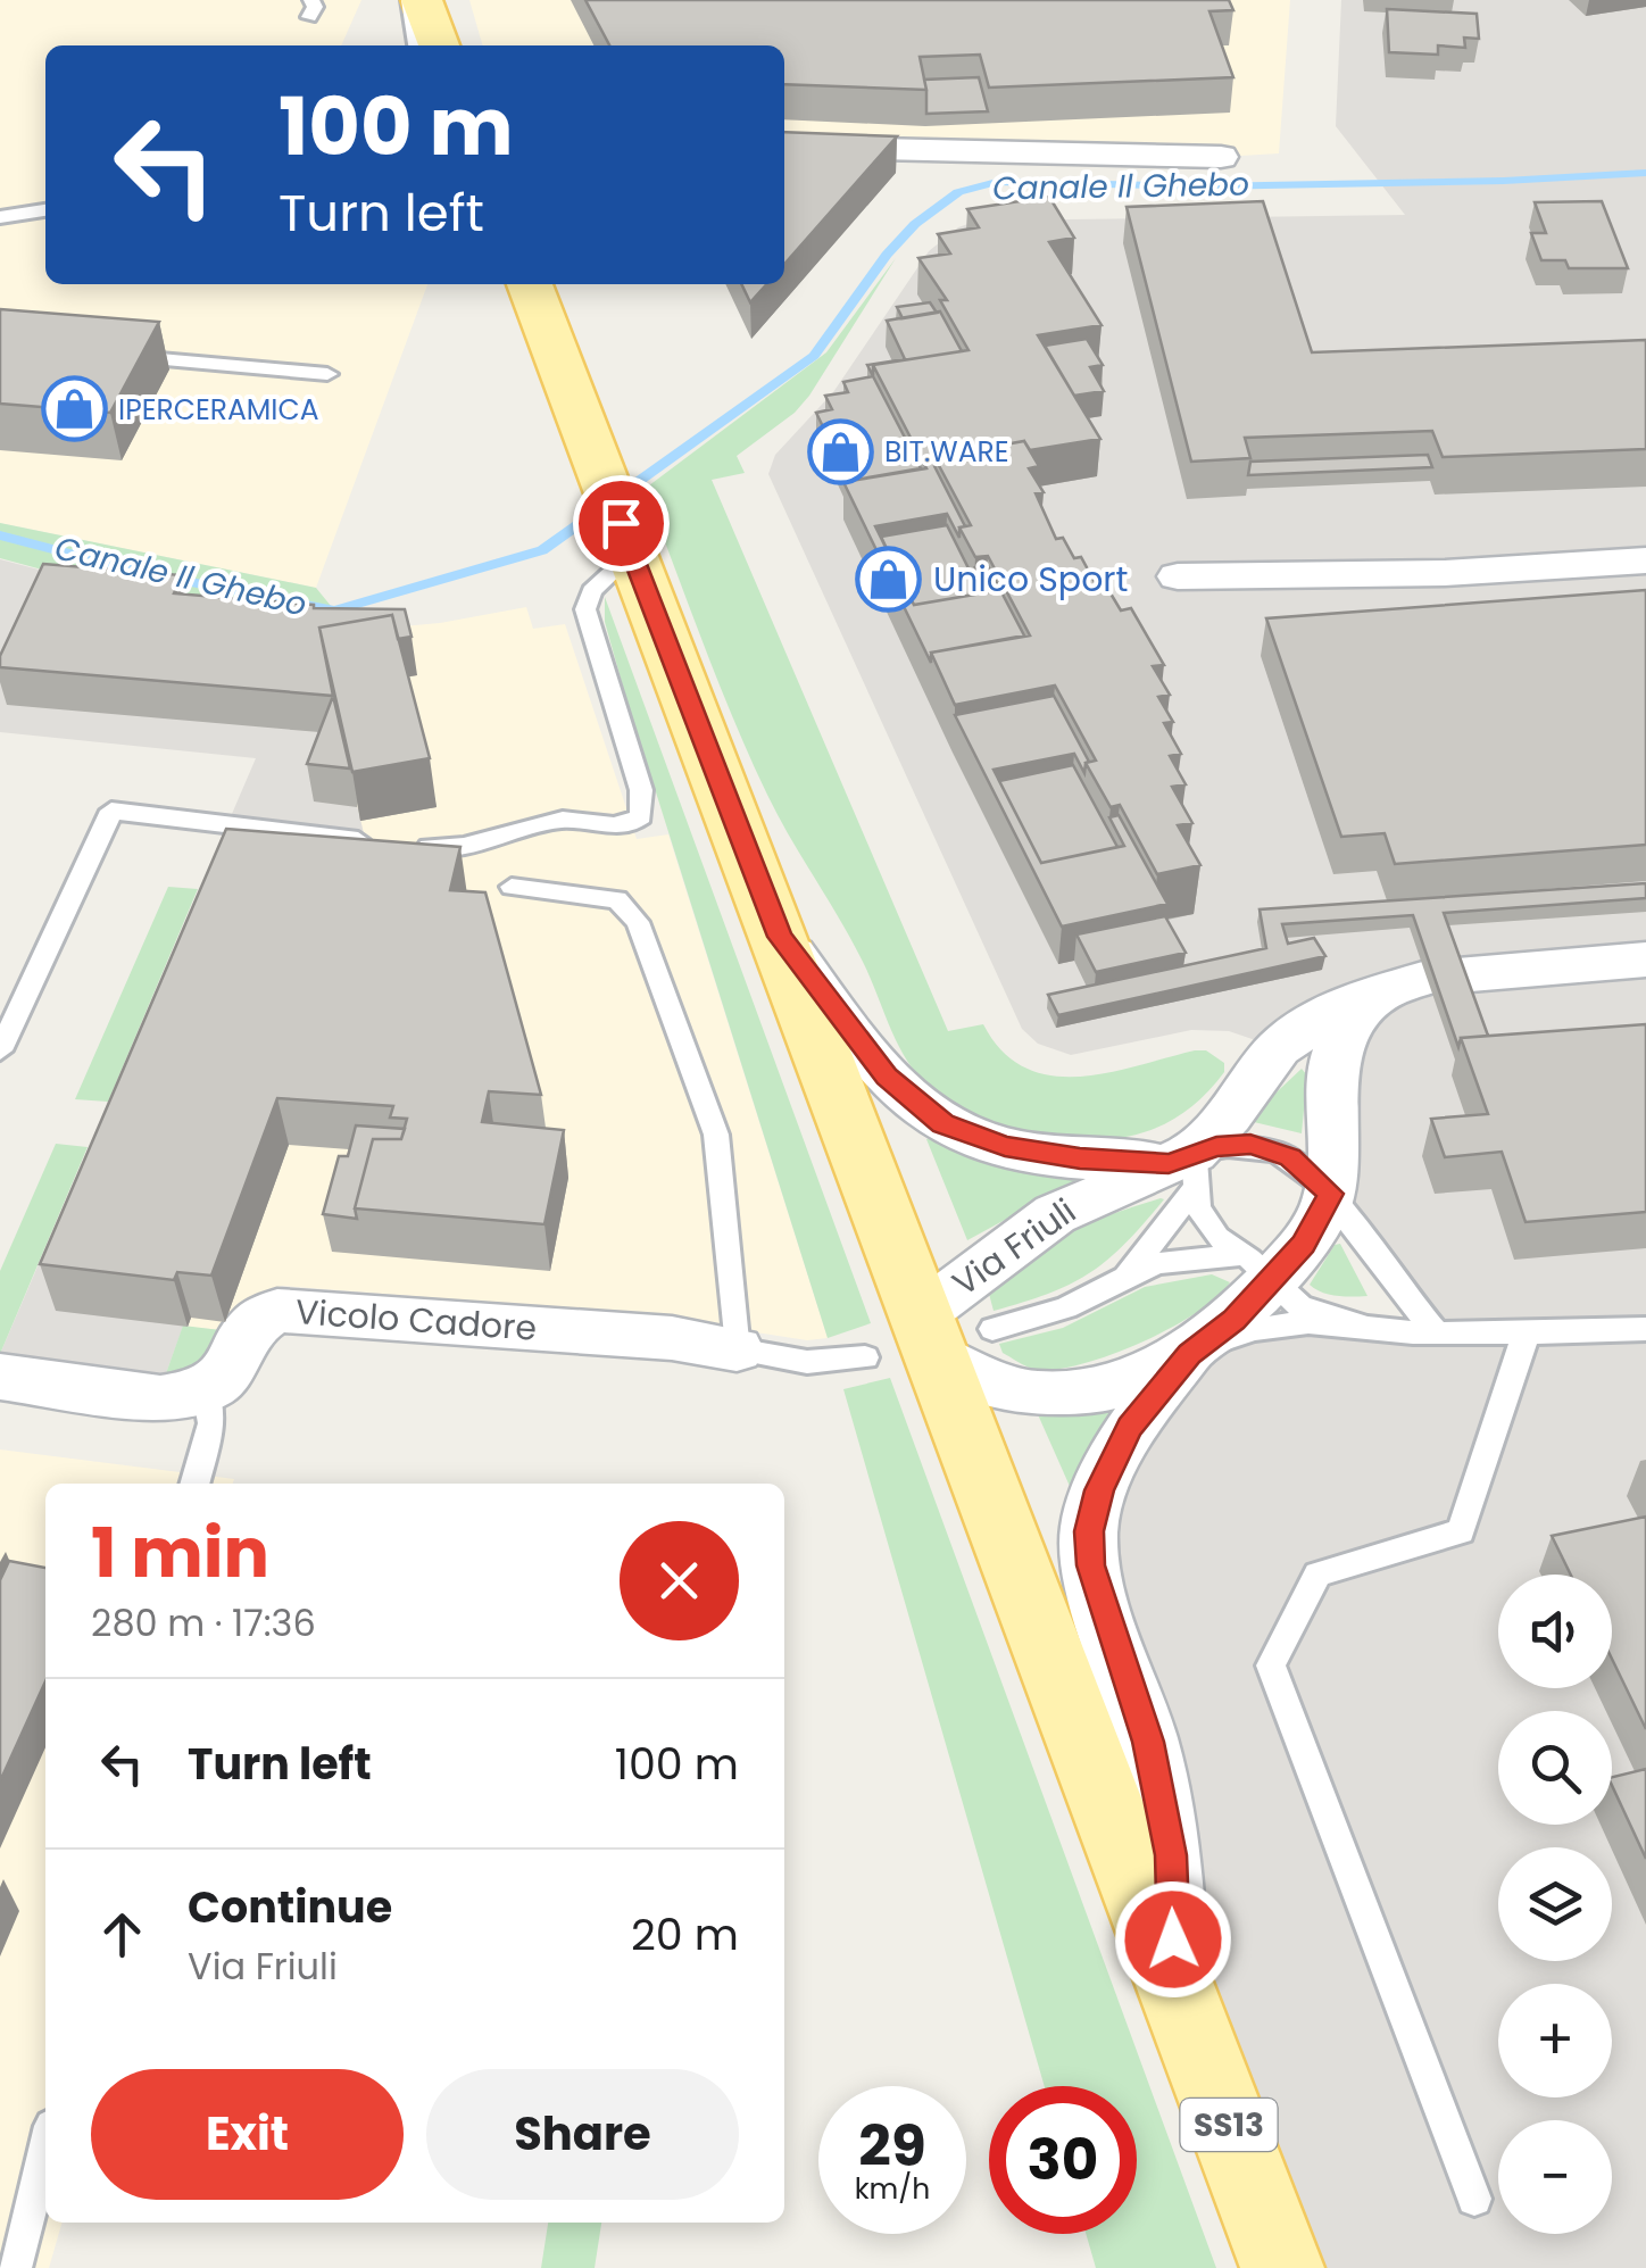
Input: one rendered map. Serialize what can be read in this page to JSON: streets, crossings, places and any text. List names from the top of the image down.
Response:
{
  "streets": {
    "main road": ["Via Friuli", "SS13"],
    "street": ["Vicolo Cadore"]
  },
  "crossings": [
    ["Via Friuli", "SS13"]
  ],
  "water": ["Canale Il Ghebo"],
  "places": {
    "shop": ["IPERCERAMICA", "BIT.WARE", "Unico Sport"]
  },
  "page": {
    "turn": ["100 m", "Turn left"],
    "heading": ["1 min", "280 m · 17:36"],
    "map_buttons": ["+", "−"],
    "list": [
      {
        "name": "Turn left",
        "value": "100 m"
      },
      {
        "name": "Continue",
        "note": "Via Friuli",
        "value": "20 m"
      }
    ],
    "buttons": ["Exit", "Share"],
    "speed": "29 km/h",
    "limit": "30"
  }
}
